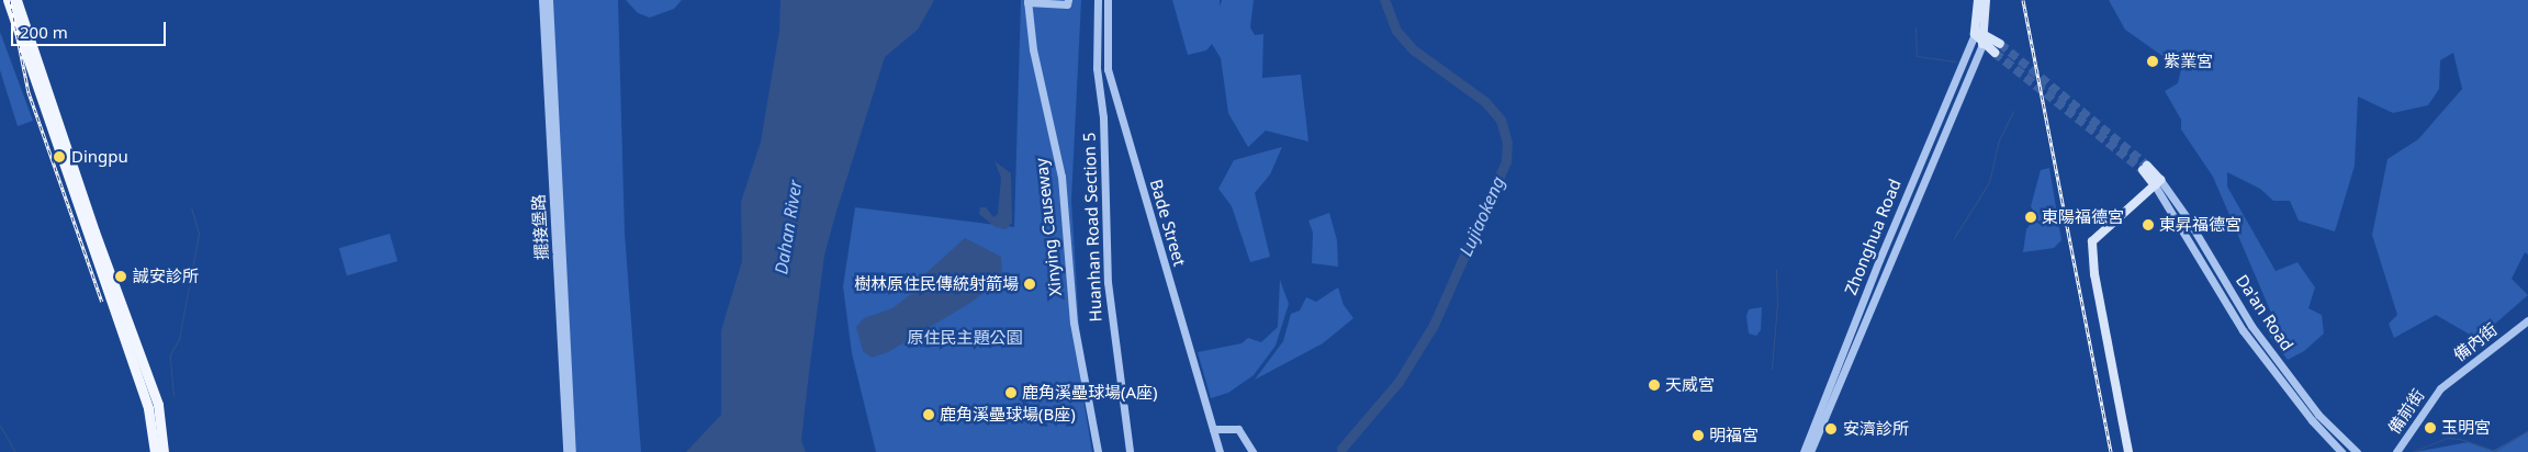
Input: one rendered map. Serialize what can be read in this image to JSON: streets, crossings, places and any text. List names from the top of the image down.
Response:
{
  "streets": {
    "street": [
      "Bade Street",
      "擺接堡路",
      "Xinying Causeway",
      "Huanhan Road Section 5",
      "Zhonghua Road",
      "Da'an Road",
      "備內街",
      "備前街"
    ]
  },
  "crossings": [
    ["備內街", "備前街"]
  ],
  "water": ["Lujiaokeng", "Dahan River"],
  "parks": ["原住民主題公園"],
  "places": [
    "紫業宮",
    "Dingpu",
    "東陽福德宮",
    "東昇福德宮",
    "誠安診所",
    "樹林原住民傳統射箭場",
    "天威宮",
    "鹿角溪壘球場(A座)",
    "鹿角溪壘球場(B座)",
    "玉明宮",
    "安濟診所",
    "明福宮"
  ],
  "scale_bar": "200 m"
}
